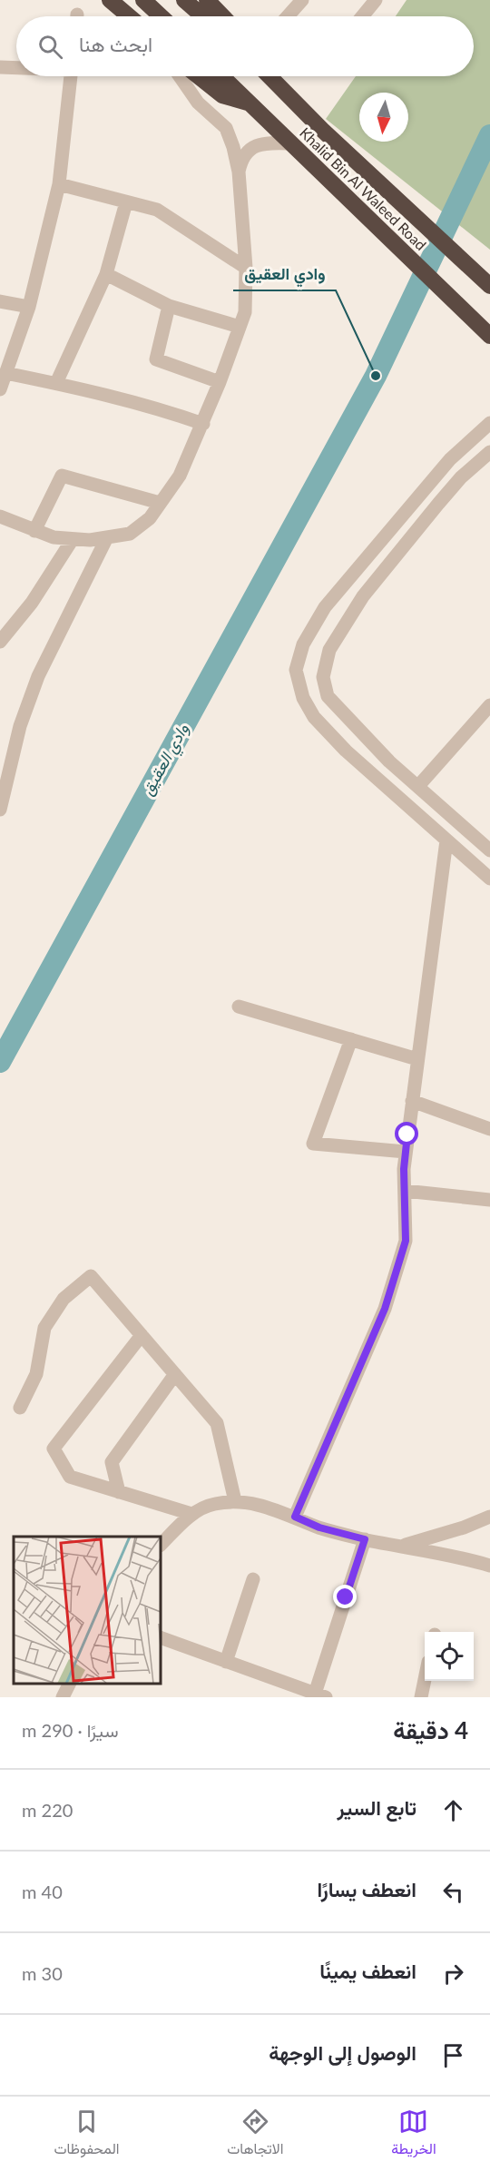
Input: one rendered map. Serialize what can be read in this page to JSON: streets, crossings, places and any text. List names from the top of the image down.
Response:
{
  "streets": {
    "highway": ["Khalid Bin Al Waleed Road"]
  },
  "water": ["وادي العقيق"],
  "places": ["وادي العقيق"],
  "north": "bottom",
  "page": {
    "search": "ابحث هنا",
    "heading": ["4 دقيقة", "سيرًا · 290 m"],
    "list": [
      ["تابع السير", "220 m"],
      ["انعطف يسارًا", "40 m"],
      ["انعطف يمينًا", "30 m"],
      "الوصول إلى الوجهة"
    ],
    "nav": ["الخريطة", "الاتجاهات", "المحفوظات"]
  }
}
